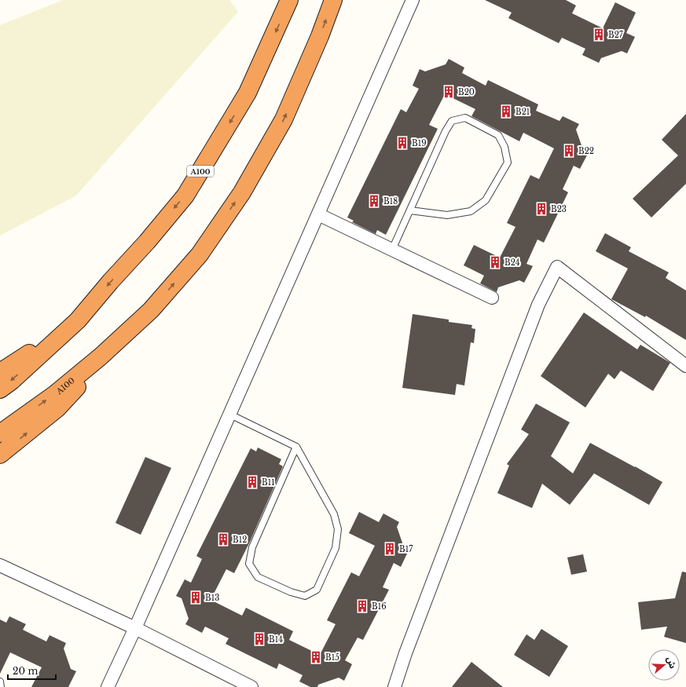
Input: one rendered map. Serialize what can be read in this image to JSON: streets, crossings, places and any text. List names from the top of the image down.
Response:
{
  "streets": {
    "highway": ["A100"]
  },
  "places": {
    "building": [
      "B27",
      "B20",
      "B21",
      "B19",
      "B22",
      "B18",
      "B23",
      "B24",
      "B11",
      "B12",
      "B17",
      "B13",
      "B16",
      "B14",
      "B15"
    ]
  },
  "scale_bar": "20 m",
  "north": "right"
}
